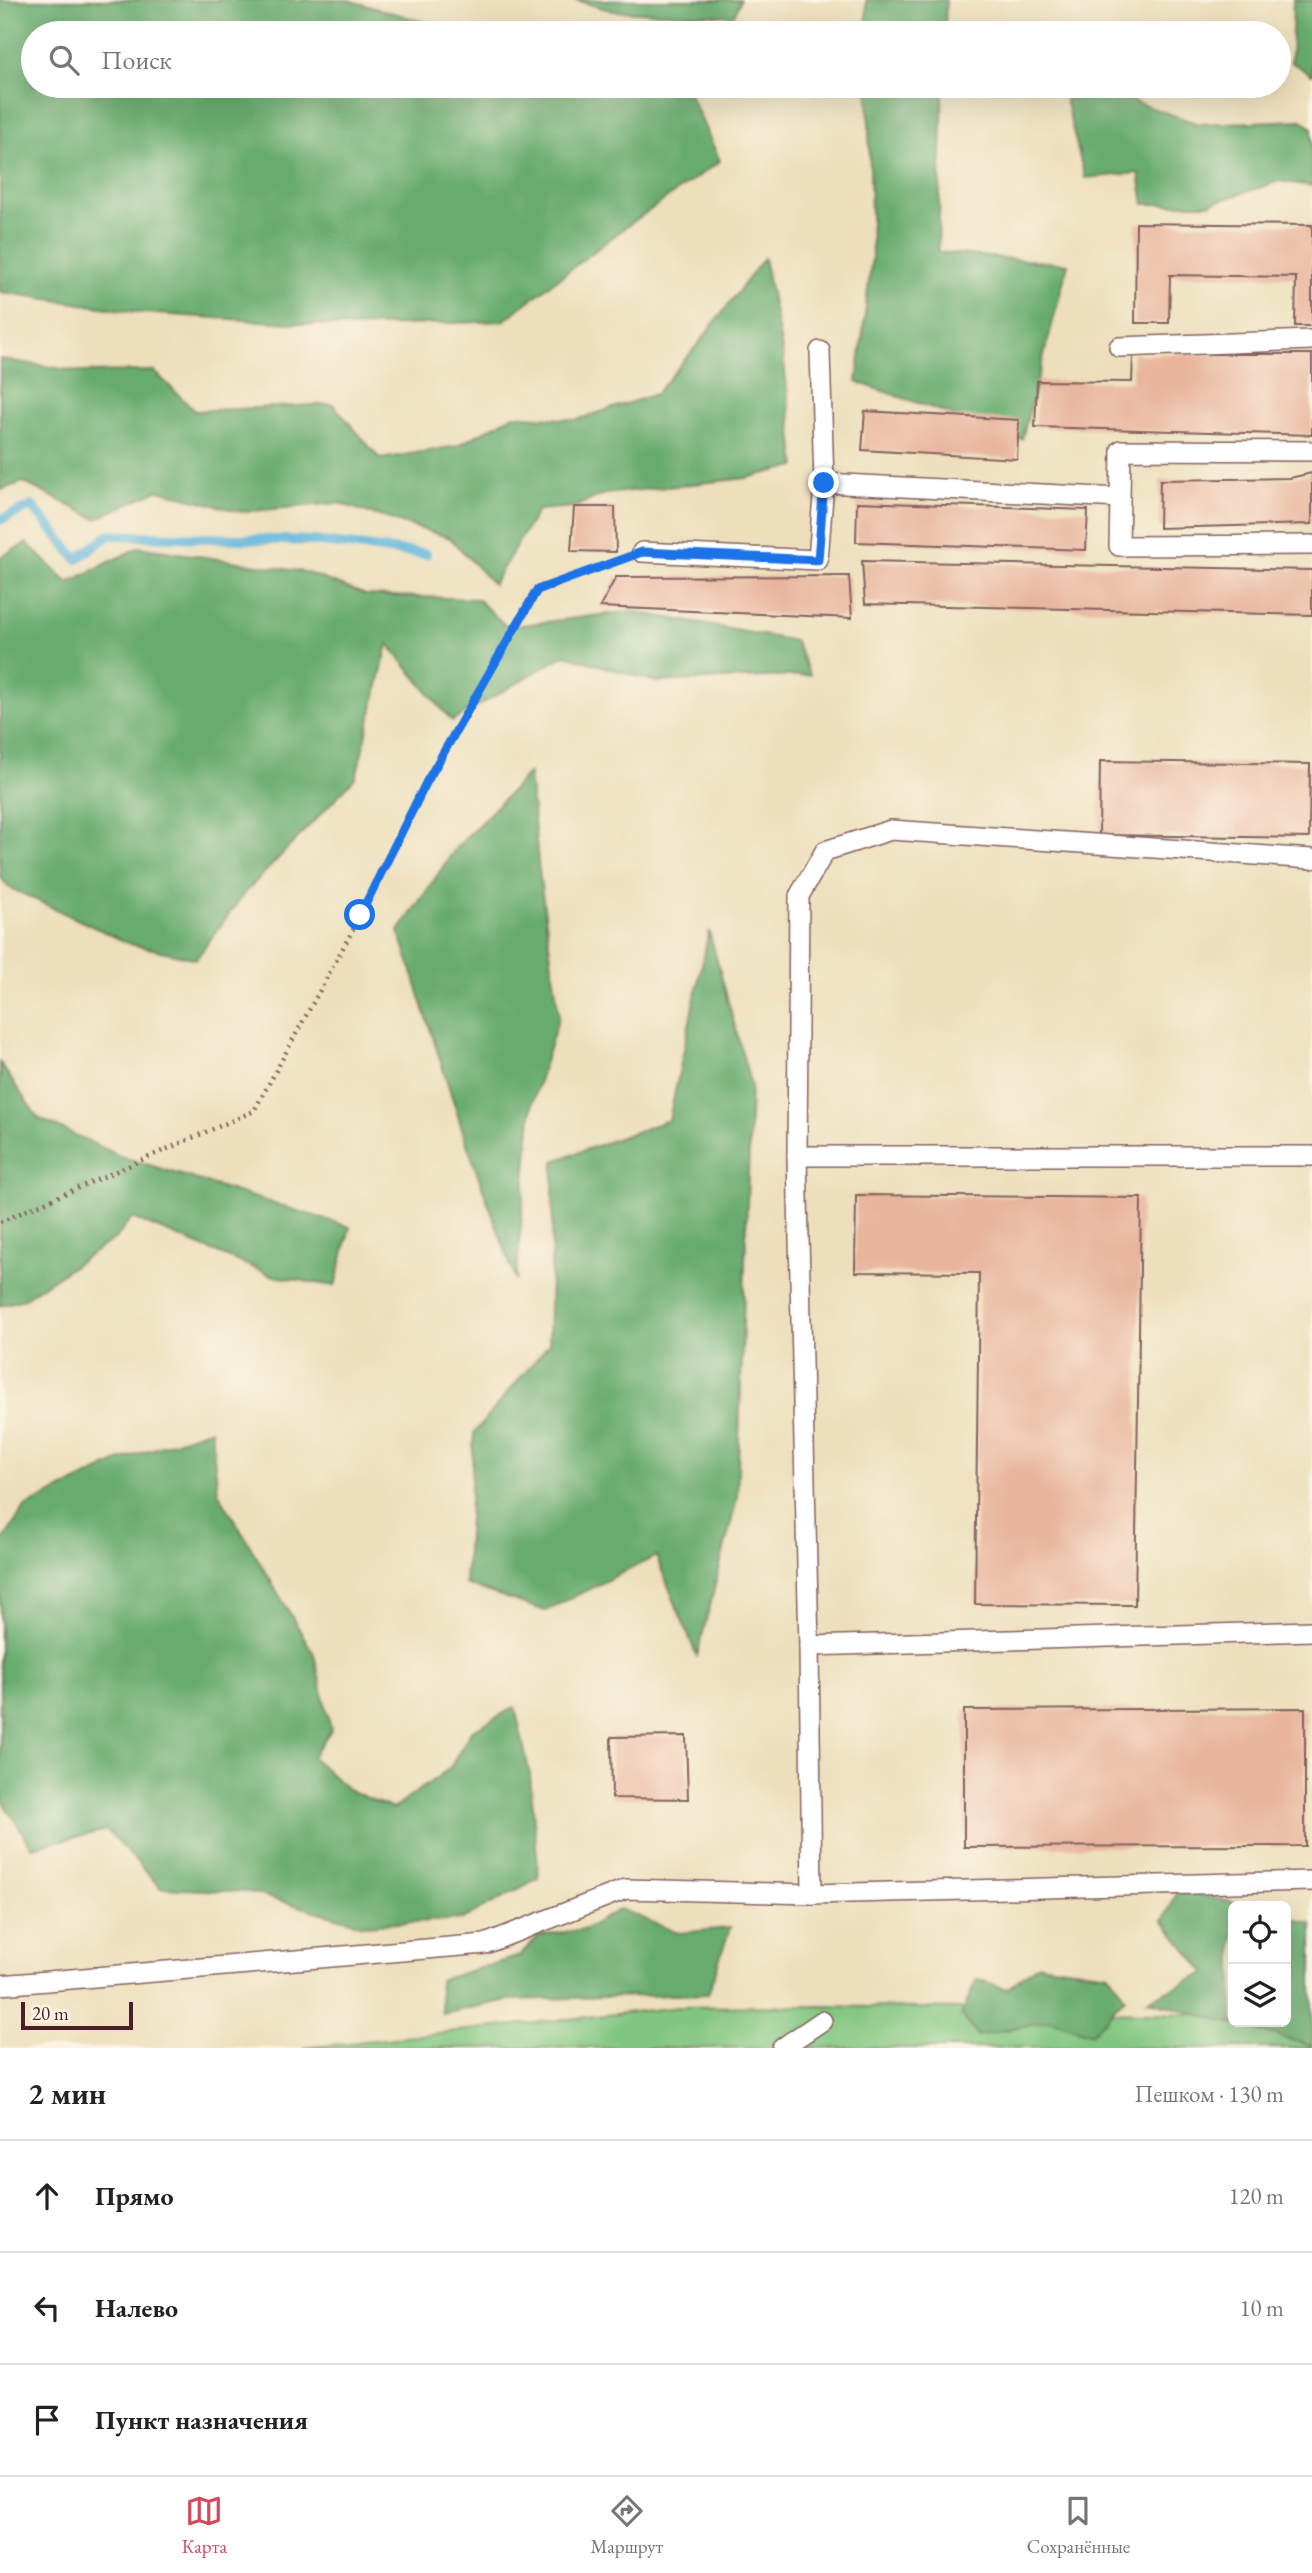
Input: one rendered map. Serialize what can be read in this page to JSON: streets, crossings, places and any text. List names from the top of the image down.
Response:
{
  "scale_bar": "20 m",
  "page": {
    "search": "Поиск",
    "scale": "20 m",
    "heading": ["2 мин", "Пешком · 130 m"],
    "list": [
      ["Прямо", "120 m"],
      ["Налево", "10 m"],
      "Пункт назначения"
    ],
    "nav": ["Карта", "Маршрут", "Сохранённые"]
  }
}
